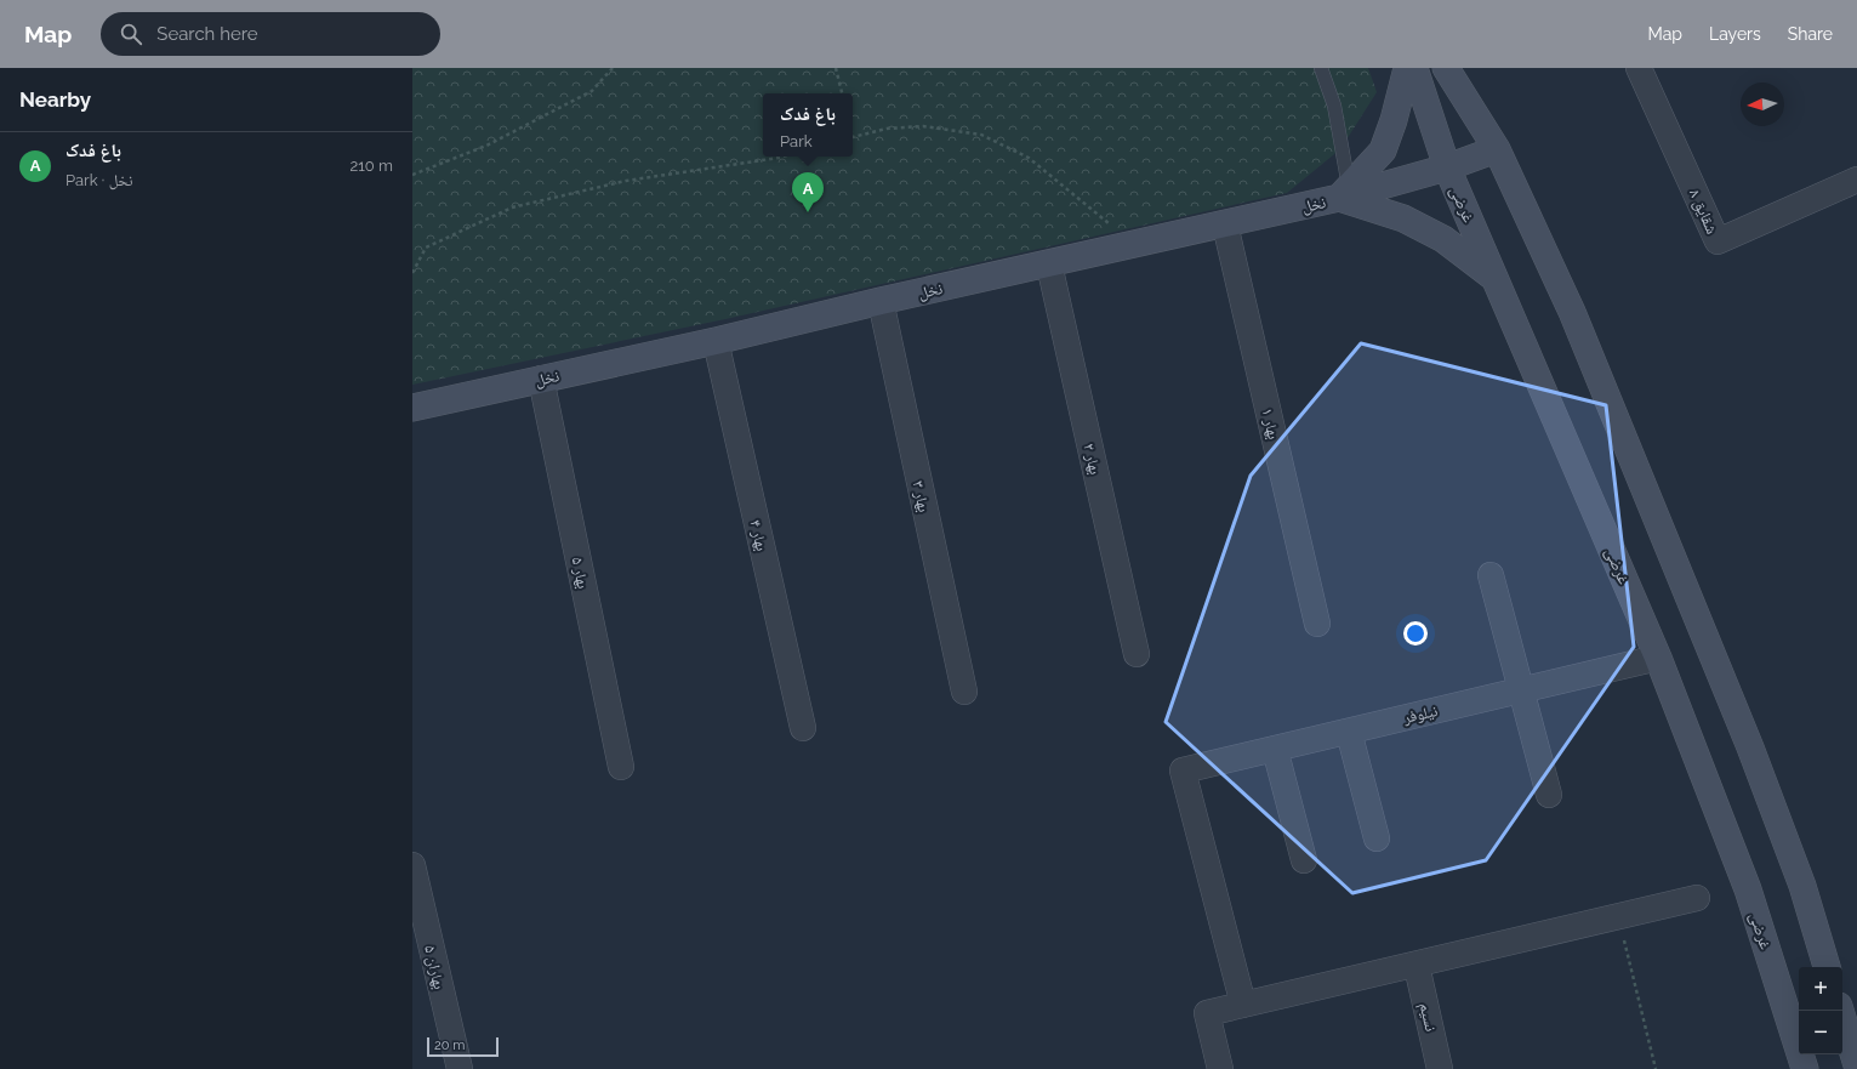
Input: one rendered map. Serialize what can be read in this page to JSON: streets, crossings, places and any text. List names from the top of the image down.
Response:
{
  "streets": {
    "main road": ["نخل", "غرضی"],
    "street": [
      "شقایق ۸",
      "بهار ۱",
      "بهار ۲",
      "بهار ۳",
      "بهار ۴",
      "بهار ۵",
      "نيلوفر",
      "بهاران ۵",
      "نسیم"
    ]
  },
  "crossings": [
    ["نخل", "غرضی"],
    ["نخل", "بهار ۱"],
    ["نخل", "بهار ۲"],
    ["نخل", "بهار ۳"],
    ["نخل", "بهار ۴"],
    ["نخل", "بهار ۵"],
    ["غرضی", "نيلوفر"]
  ],
  "scale_bar": "20 m",
  "north": "left",
  "page": {
    "header": "Map",
    "search": "Search here",
    "nav": ["Map", "Layers", "Share"],
    "heading": "Nearby",
    "popup": ["باغ فدک", "Park"],
    "list": [
      {
        "mark": "A",
        "name": "باغ فدک",
        "note": "Park · نخل",
        "value": "210 m"
      }
    ],
    "pins": "A",
    "map_buttons": ["+", "−"],
    "scale": "20 m"
  }
}
